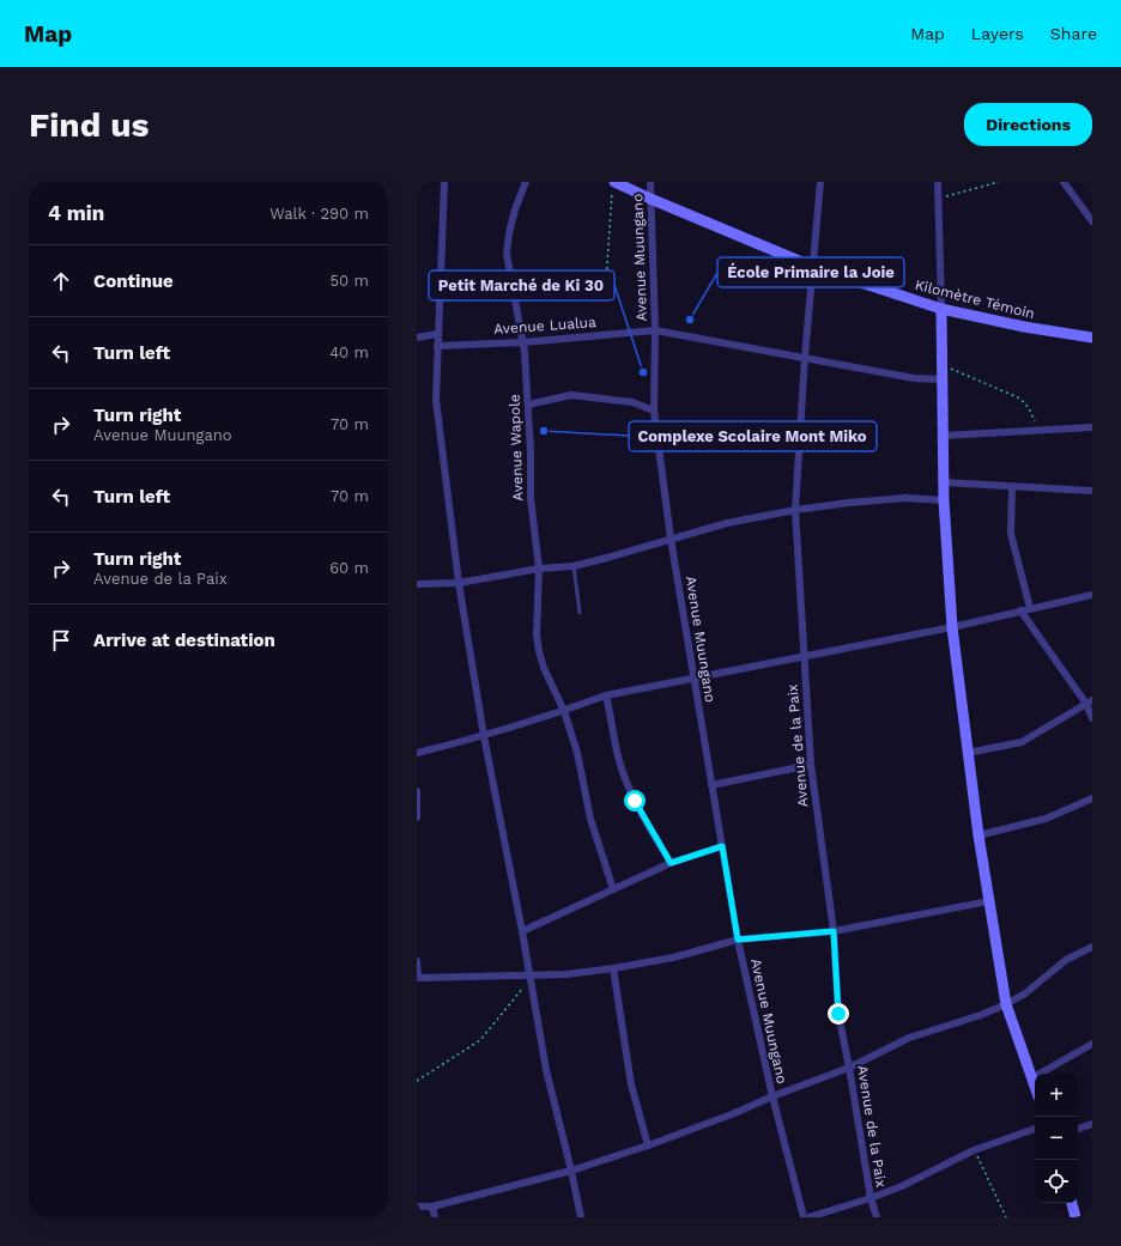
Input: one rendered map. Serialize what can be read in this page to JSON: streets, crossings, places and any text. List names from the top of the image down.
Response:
{
  "streets": {
    "main road": ["Kilomètre Témoin"],
    "street": [
      "Avenue Muungano",
      "Avenue Lualua",
      "Avenue Wapole",
      "Avenue de la Paix"
    ]
  },
  "crossings": [
    ["Avenue Muungano", "Kilomètre Témoin"],
    ["Avenue Muungano", "Avenue Lualua"],
    ["Kilomètre Témoin", "Avenue de la Paix"],
    ["Avenue Lualua", "Avenue Wapole"],
    ["Avenue Lualua", "Avenue de la Paix"]
  ],
  "places": ["École Primaire la Joie", "Petit Marché de Ki 30", "Complexe Scolaire Mont Miko"],
  "page": {
    "header": "Map",
    "nav": ["Map", "Layers", "Share"],
    "buttons": "Directions",
    "title": "Find us",
    "heading": ["4 min", "Walk · 290 m"],
    "list": [
      ["Continue", "50 m"],
      ["Turn left", "40 m"],
      ["Turn right", "Avenue Muungano", "70 m"],
      ["Turn left", "70 m"],
      ["Turn right", "Avenue de la Paix", "60 m"],
      "Arrive at destination"
    ],
    "map_buttons": ["+", "−"]
  }
}
